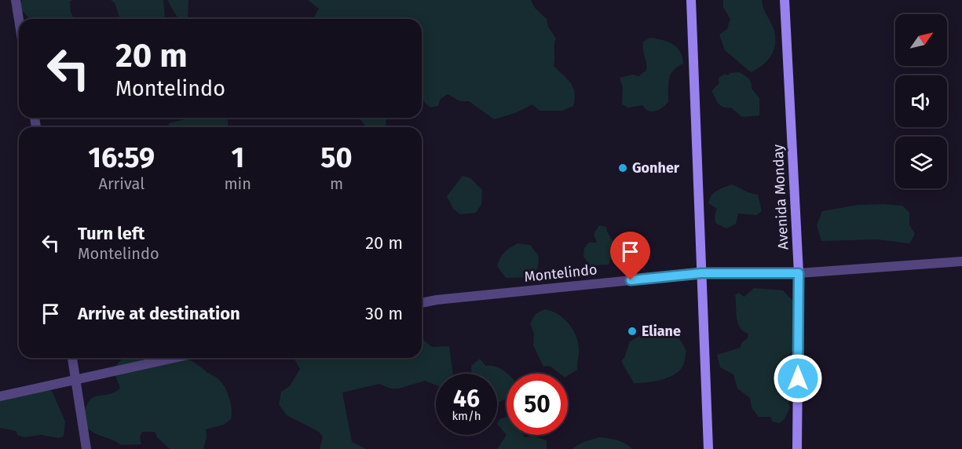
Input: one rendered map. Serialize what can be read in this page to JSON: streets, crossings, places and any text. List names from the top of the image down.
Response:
{
  "streets": {
    "main road": ["Avenida Monday"],
    "street": ["Montelindo"]
  },
  "crossings": [
    ["Avenida Monday", "Montelindo"]
  ],
  "places": ["Gonher", "Eliane"],
  "north": "top right",
  "page": {
    "turn": ["20 m", "Montelindo"],
    "eta": [
      "16:59",
      "Arrival",
      "1",
      "min",
      "50",
      "m"
    ],
    "list": [
      {
        "name": "Turn left",
        "note": "Montelindo",
        "value": "20 m"
      },
      {
        "name": "Arrive at destination",
        "value": "30 m"
      }
    ],
    "speed": "46 km/h",
    "limit": "50"
  }
}
